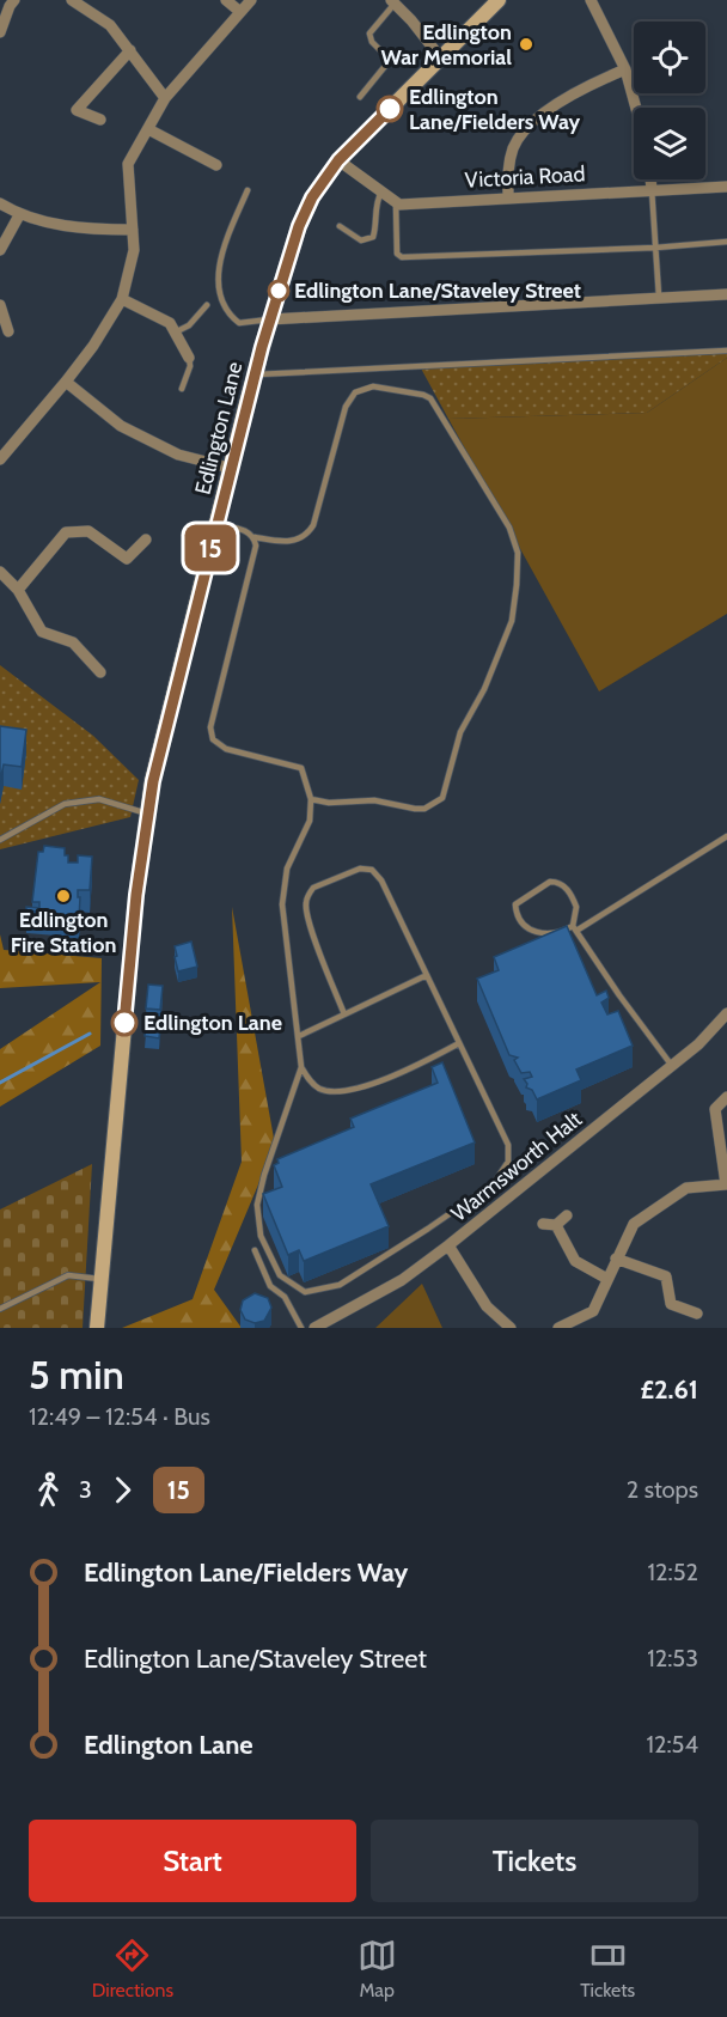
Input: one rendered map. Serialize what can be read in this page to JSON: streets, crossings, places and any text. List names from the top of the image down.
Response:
{
  "streets": {
    "main road": ["Edlington Lane"],
    "street": ["Victoria Road", "Warmsworth Halt"]
  },
  "places": [
    "Edlington War Memorial",
    "Edlington Lane/Fielders Way",
    "Edlington Lane/Staveley Street",
    "Edlington Fire Station",
    "Edlington Lane"
  ],
  "lines": ["bus line 15"],
  "page": {
    "on_map": "15",
    "heading": ["5 min", "12:49 – 12:54 · Bus", "£2.61"],
    "legs": ["3", "15", "2 stops"],
    "list": [
      {
        "name": "Edlington Lane/Fielders Way",
        "value": "12:52"
      },
      {
        "name": "Edlington Lane/Staveley Street",
        "value": "12:53"
      },
      {
        "name": "Edlington Lane",
        "value": "12:54"
      }
    ],
    "buttons": ["Start", "Tickets"],
    "tabs": ["Directions", "Map", "Tickets"]
  }
}
